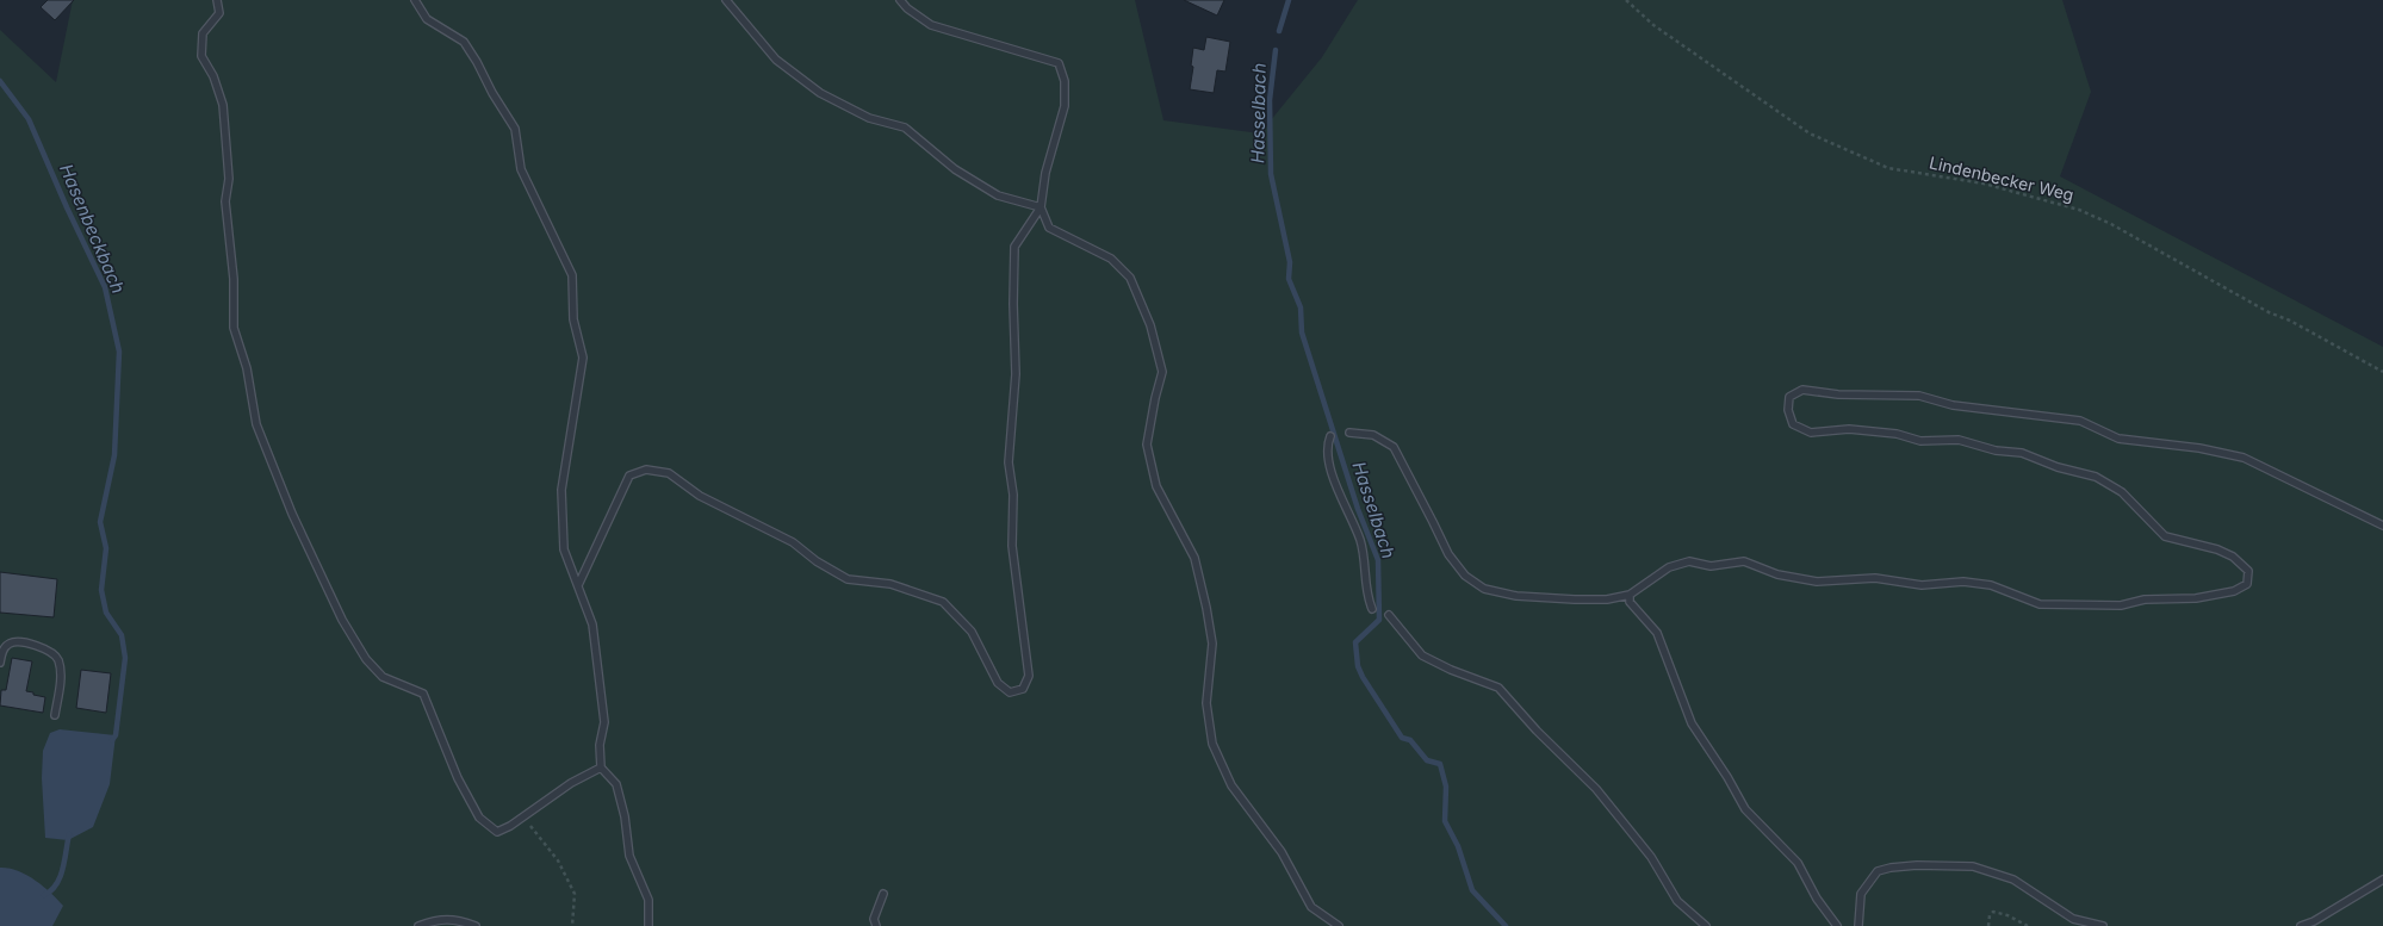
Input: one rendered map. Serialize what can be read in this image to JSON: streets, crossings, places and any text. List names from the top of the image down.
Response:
{
  "streets": {
    "path": ["Lindenbecker Weg"]
  },
  "water": ["Hasselbach", "Hasenbeckbach"]
}
